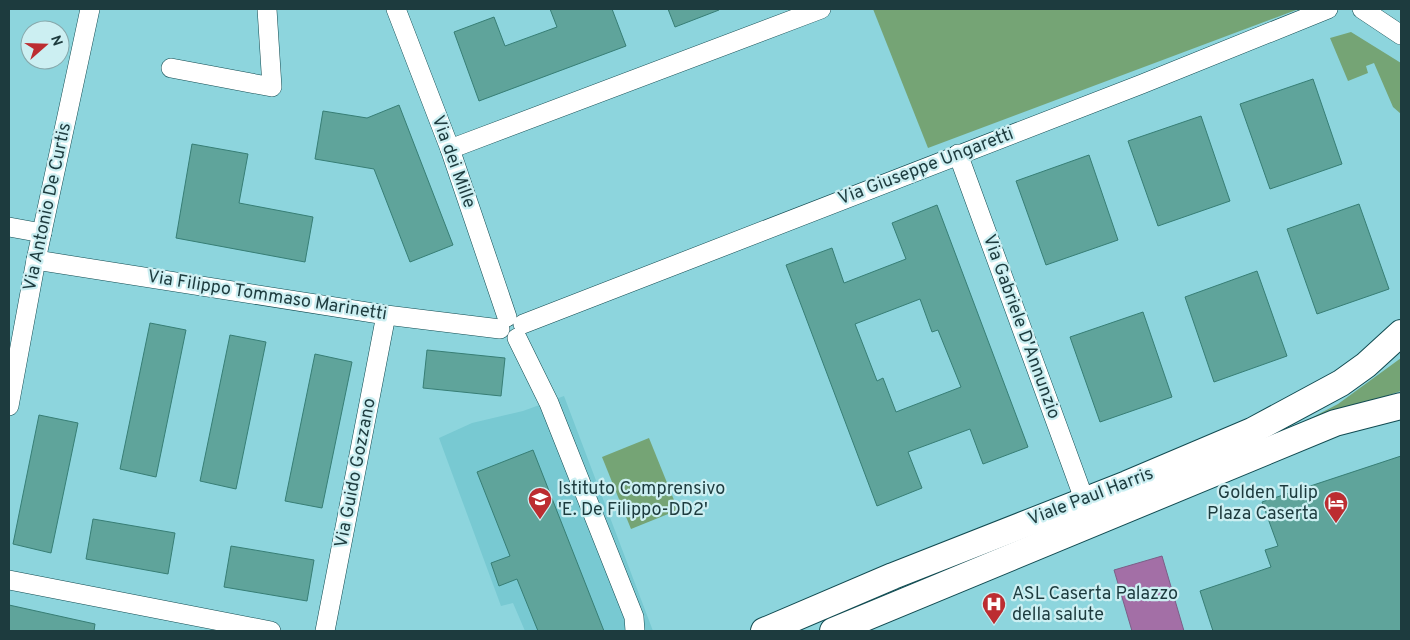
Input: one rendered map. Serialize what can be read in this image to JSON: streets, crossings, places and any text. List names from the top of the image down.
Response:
{
  "streets": {
    "street": [
      "Via dei Mille",
      "Via Giuseppe Ungaretti",
      "Via Antonio De Curtis",
      "Via Filippo Tommaso Marinetti",
      "Via Gabriele D'Annunzio",
      "Via Guido Gozzano",
      "Viale Paul Harris"
    ]
  },
  "crossings": [
    ["Via dei Mille", "Via Giuseppe Ungaretti"],
    ["Via dei Mille", "Via Filippo Tommaso Marinetti"],
    ["Via Giuseppe Ungaretti", "Via Filippo Tommaso Marinetti"],
    ["Via Giuseppe Ungaretti", "Via Gabriele D'Annunzio"],
    ["Via Antonio De Curtis", "Via Filippo Tommaso Marinetti"],
    ["Via Filippo Tommaso Marinetti", "Via Guido Gozzano"],
    ["Via Gabriele D'Annunzio", "Viale Paul Harris"]
  ],
  "places": {
    "school or university": ["Istituto Comprensivo 'E. De Filippo-DD2'"],
    "hotel": ["Golden Tulip Plaza Caserta"],
    "hospital": ["ASL Caserta Palazzo della salute"]
  },
  "north": "right"
}
